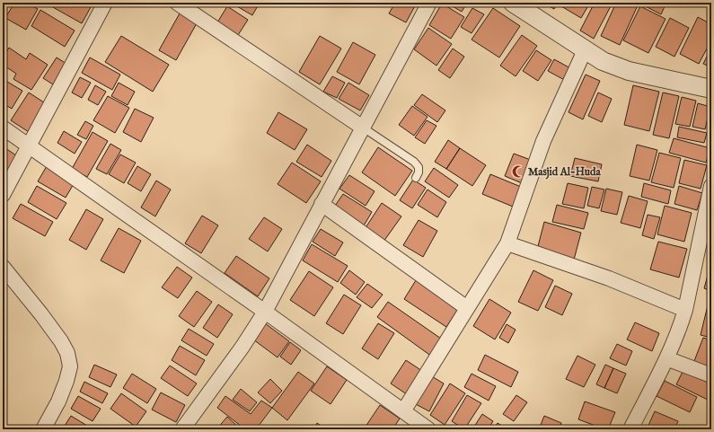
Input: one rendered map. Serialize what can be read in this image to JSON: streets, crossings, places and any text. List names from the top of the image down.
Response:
{
  "places": {
    "mosque": ["Masjid Al-Huda"]
  }
}
